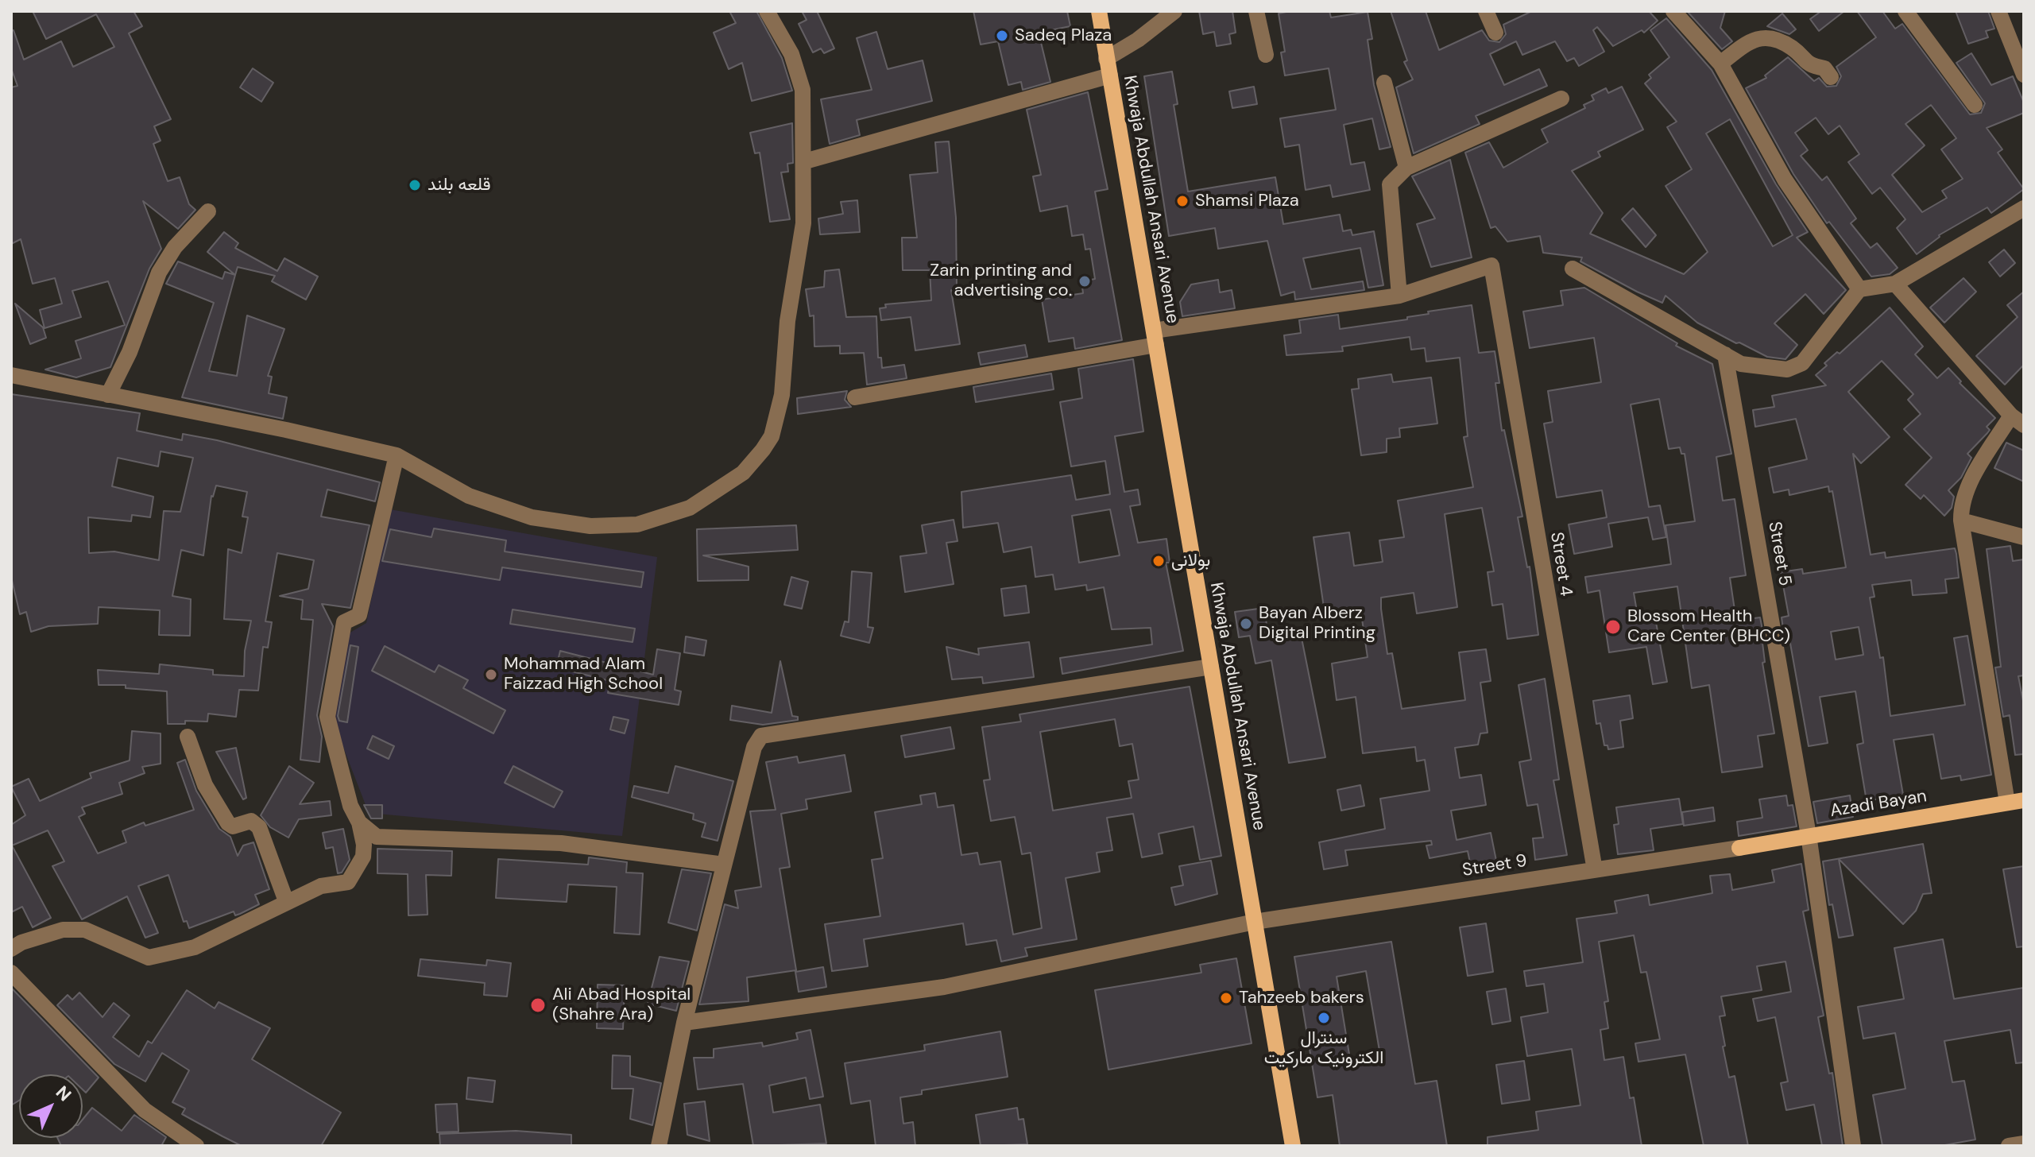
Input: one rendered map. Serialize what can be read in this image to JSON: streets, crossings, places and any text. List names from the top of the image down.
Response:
{
  "streets": {
    "main road": ["Khwaja Abdullah Ansari Avenue", "Azadi Bayan"],
    "street": ["Street 5", "Street 4", "Street 9"]
  },
  "crossings": [
    ["Khwaja Abdullah Ansari Avenue", "Street 9"],
    ["Street 5", "Azadi Bayan"],
    ["Street 4", "Street 9"],
    ["Azadi Bayan", "Street 9"]
  ],
  "places": [
    "Sadeq Plaza",
    "قلعه بلند",
    "Shamsi Plaza",
    "Zarin printing and advertising co.",
    "بولانی",
    "Bayan Alberz Digital Printing",
    "Blossom Health Care Center (BHCC)",
    "Mohammad Alam Faizzad High School",
    "Tahzeeb bakers",
    "Ali Abad Hospital (Shahre Ara)",
    "سنترال الکترونیک مارکیت"
  ],
  "north": "top right"
}
